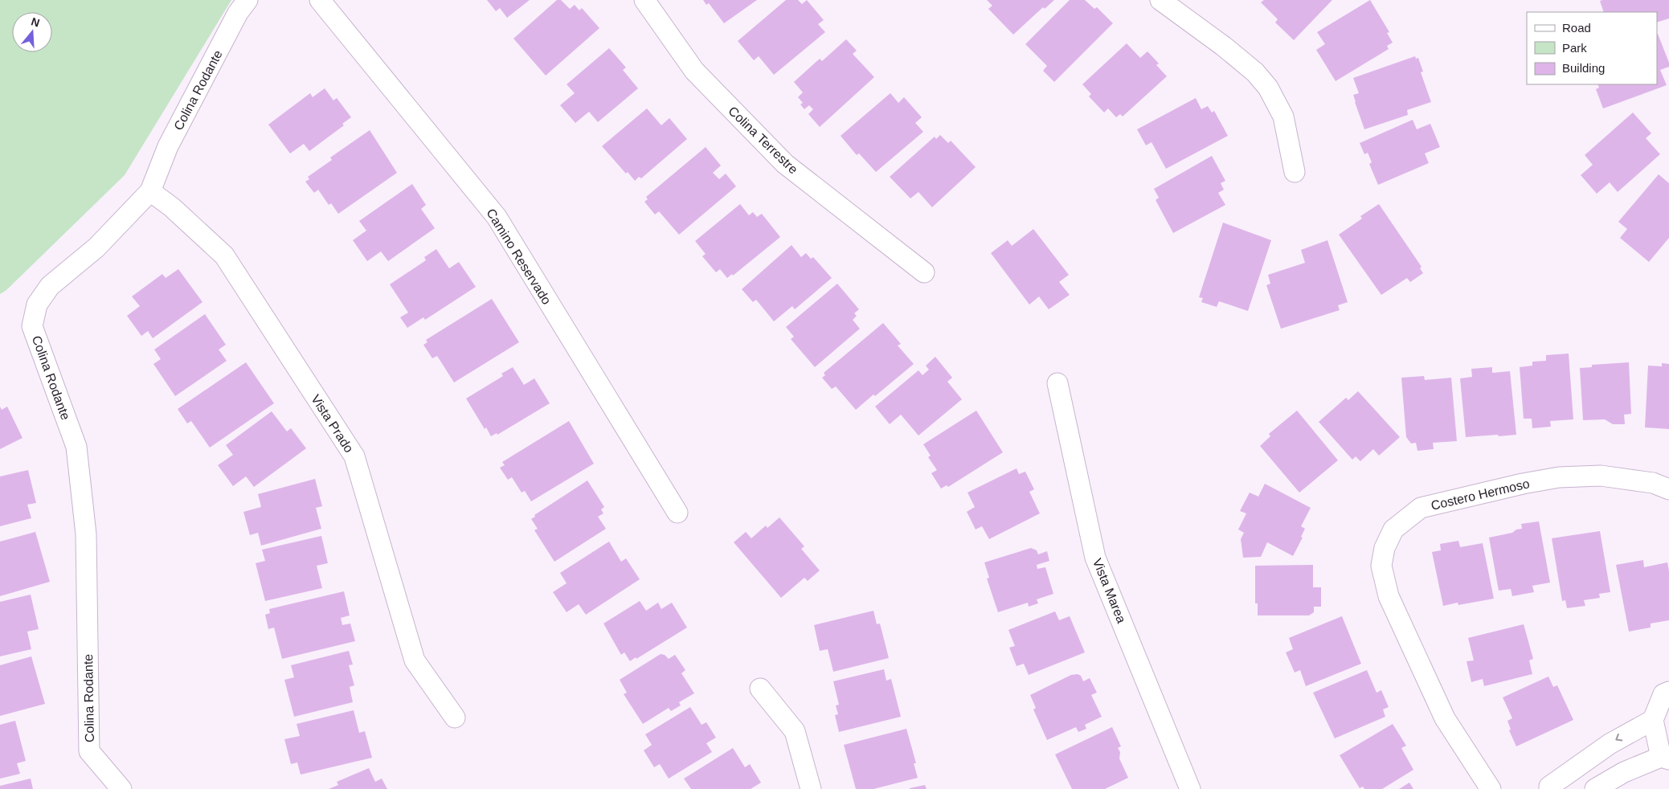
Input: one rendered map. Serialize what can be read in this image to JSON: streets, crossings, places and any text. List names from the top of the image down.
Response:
{
  "streets": {
    "street": [
      "Colina Rodante",
      "Colina Terrestre",
      "Camino Reservado",
      "Vista Prado",
      "Costero Hermoso",
      "Vista Marea"
    ]
  },
  "crossings": [
    ["Colina Rodante", "Vista Prado"]
  ],
  "legend": ["Road", "Park", "Building"],
  "north": "top"
}
